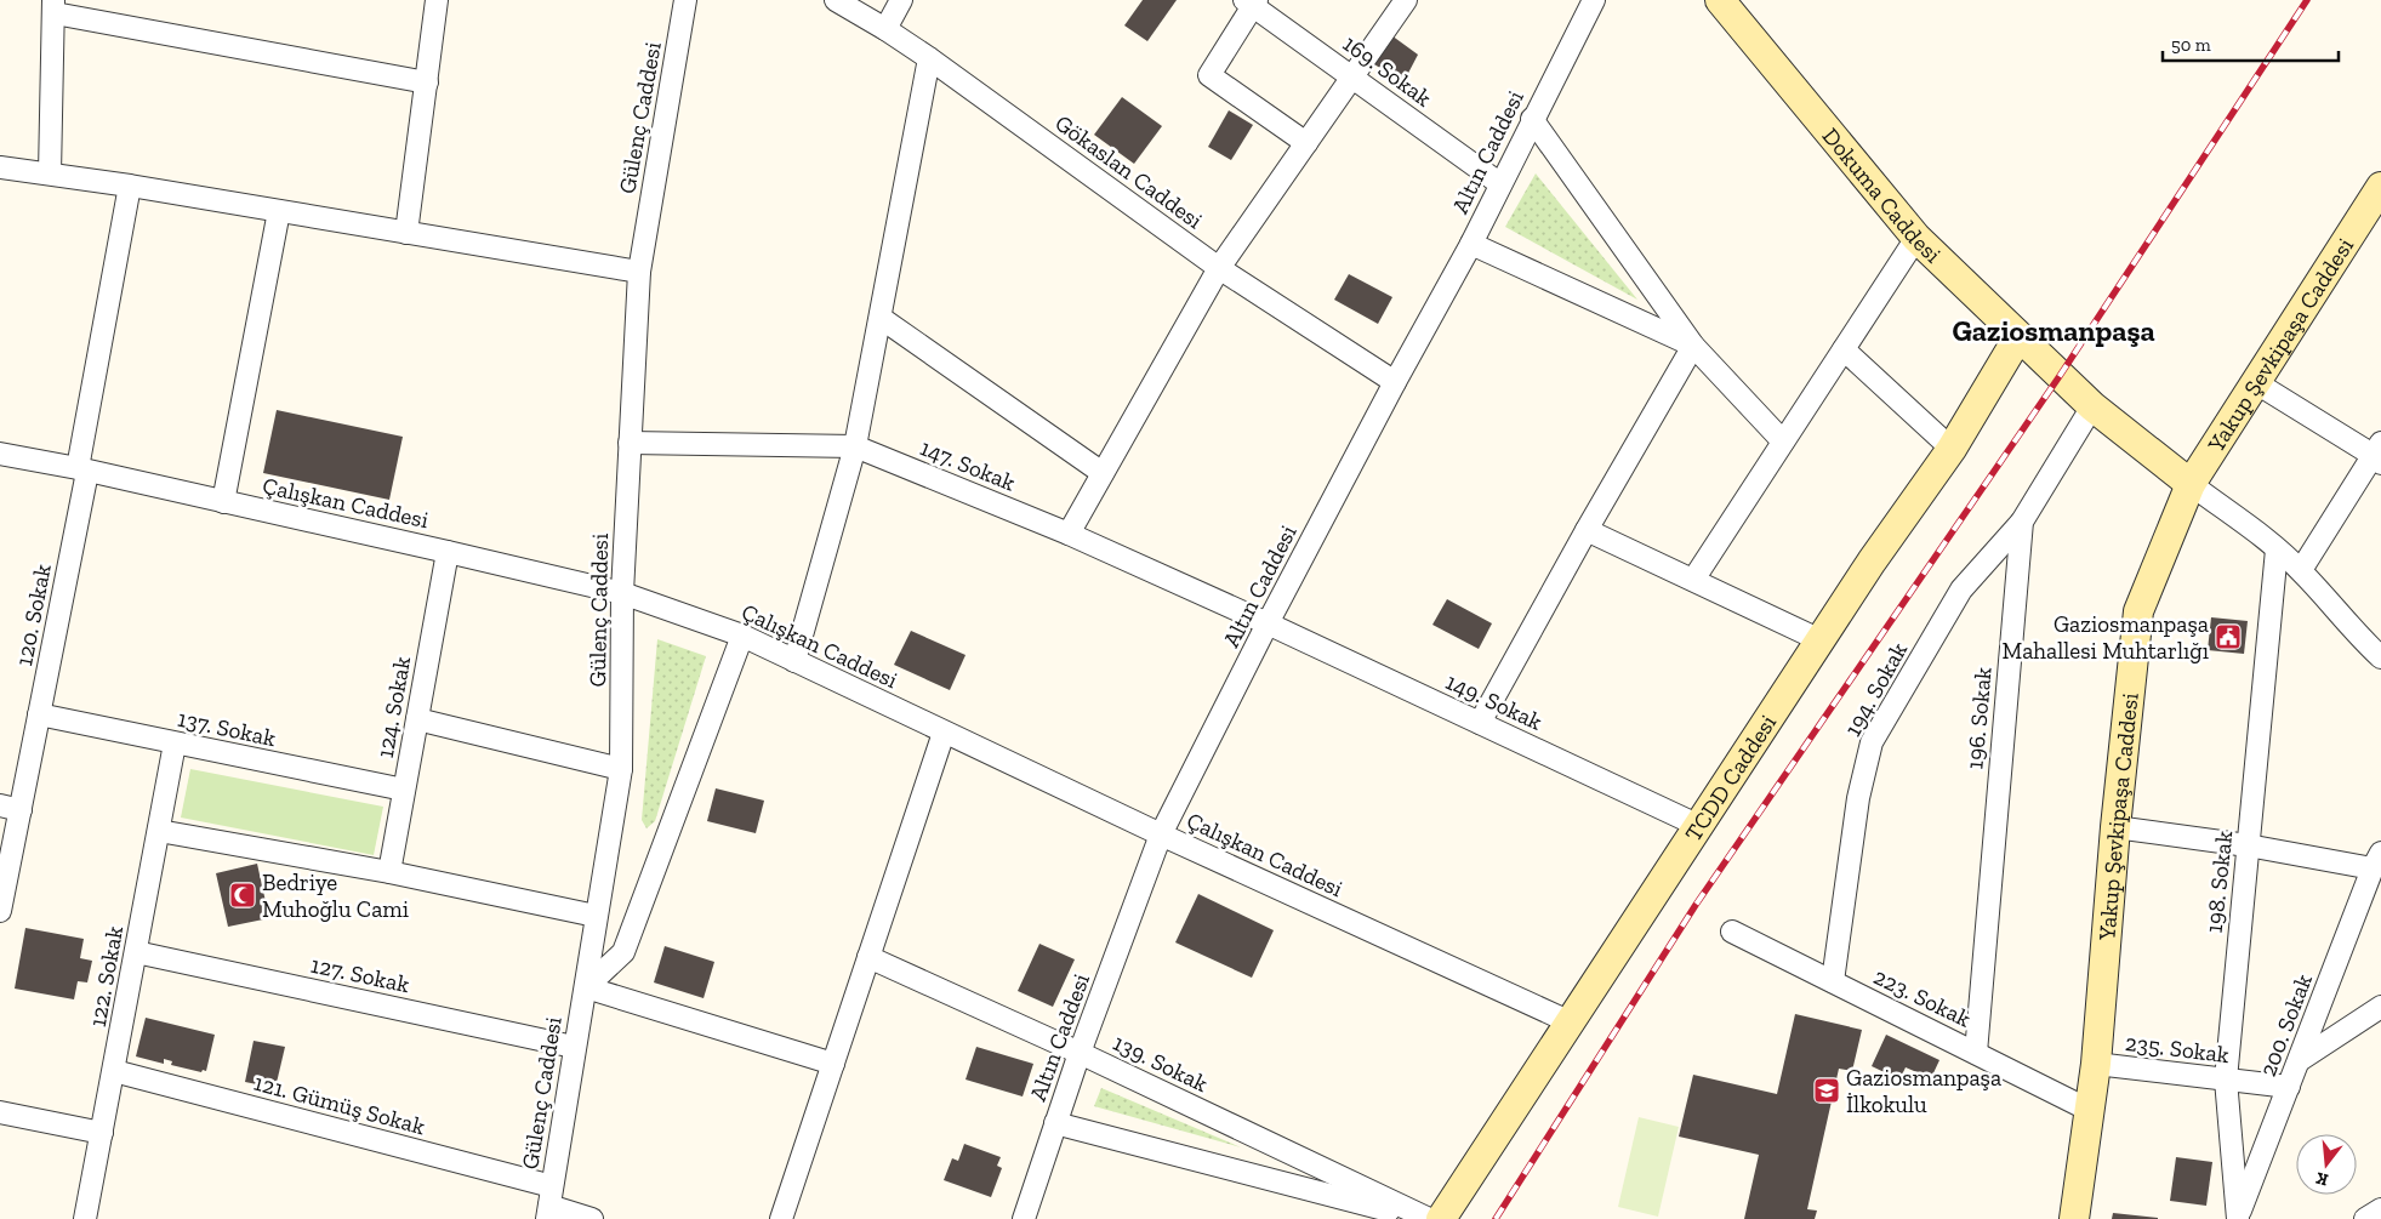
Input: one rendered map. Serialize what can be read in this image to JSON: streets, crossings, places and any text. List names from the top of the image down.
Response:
{
  "streets": {
    "main road": ["Dokuma Caddesi", "Yakup Şevkipaşa Caddesi", "TCDD Caddesi"],
    "street": [
      "169. Sokak",
      "Gülenç Caddesi",
      "Altın Caddesi",
      "Gökaslan Caddesi",
      "147. Sokak",
      "Çalışkan Caddesi",
      "120. Sokak",
      "194. Sokak",
      "149. Sokak",
      "124. Sokak",
      "196. Sokak",
      "137. Sokak",
      "198. Sokak",
      "127. Sokak",
      "122. Sokak",
      "223. Sokak",
      "200. Sokak",
      "235. Sokak",
      "139. Sokak",
      "121. Gümüş Sokak"
    ]
  },
  "crossings": [
    ["169. Sokak", "Altın Caddesi"],
    ["Gülenç Caddesi", "147. Sokak"],
    ["Gülenç Caddesi", "Çalışkan Caddesi"],
    ["Gülenç Caddesi", "127. Sokak"],
    ["Gülenç Caddesi", "121. Gümüş Sokak"],
    ["Altın Caddesi", "Gökaslan Caddesi"],
    ["Altın Caddesi", "147. Sokak"],
    ["Altın Caddesi", "Çalışkan Caddesi"],
    ["Altın Caddesi", "149. Sokak"],
    ["Altın Caddesi", "139. Sokak"],
    ["Dokuma Caddesi", "Yakup Şevkipaşa Caddesi"],
    ["Dokuma Caddesi", "196. Sokak"],
    ["Dokuma Caddesi", "TCDD Caddesi"],
    ["Yakup Şevkipaşa Caddesi", "223. Sokak"],
    ["Yakup Şevkipaşa Caddesi", "235. Sokak"],
    ["147. Sokak", "149. Sokak"],
    ["Çalışkan Caddesi", "120. Sokak"],
    ["Çalışkan Caddesi", "124. Sokak"],
    ["Çalışkan Caddesi", "TCDD Caddesi"],
    ["120. Sokak", "137. Sokak"],
    ["194. Sokak", "196. Sokak"],
    ["194. Sokak", "223. Sokak"],
    ["149. Sokak", "TCDD Caddesi"],
    ["124. Sokak", "137. Sokak"],
    ["196. Sokak", "223. Sokak"],
    ["137. Sokak", "122. Sokak"],
    ["198. Sokak", "200. Sokak"],
    ["198. Sokak", "235. Sokak"],
    ["127. Sokak", "122. Sokak"],
    ["122. Sokak", "121. Gümüş Sokak"],
    ["200. Sokak", "235. Sokak"]
  ],
  "districts": ["Gaziosmanpaşa"],
  "places": {
    "public building": ["Gaziosmanpaşa Mahallesi Muhtarlığı"],
    "mosque": ["Bedriye Muhoğlu Cami"],
    "school or university": ["Gaziosmanpaşa İlkokulu"]
  },
  "scale_bar": "50 m",
  "north": "bottom"
}
